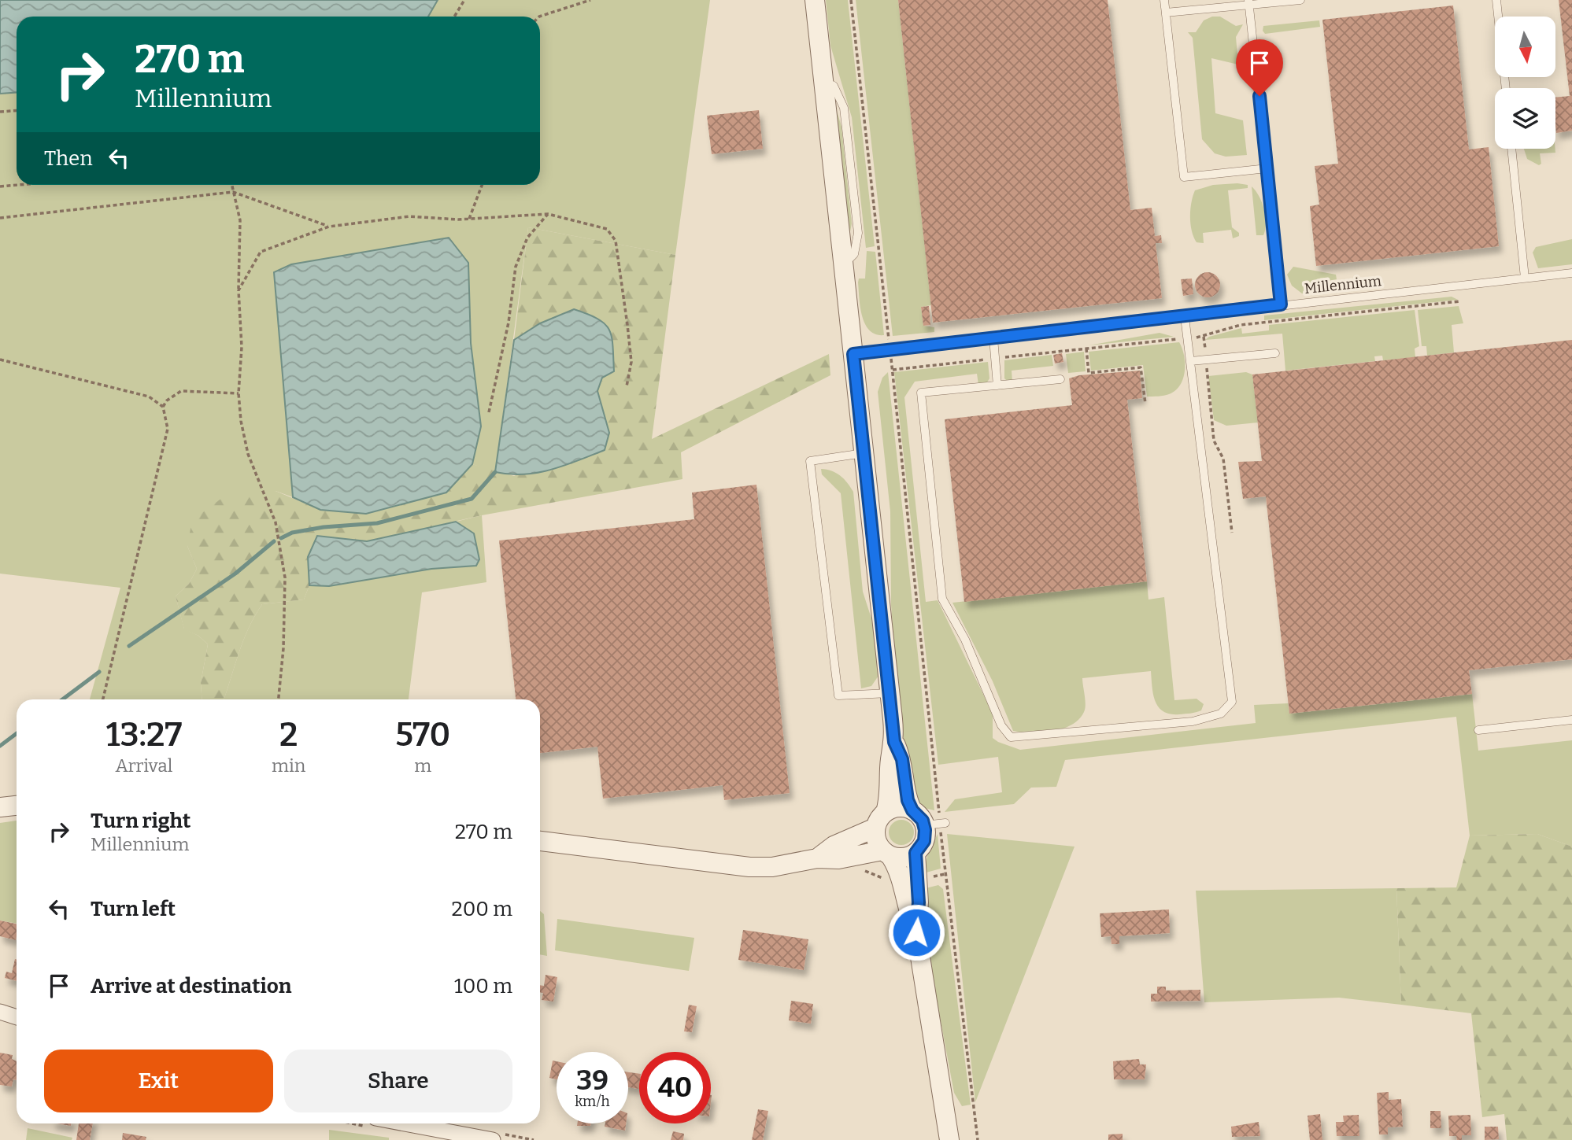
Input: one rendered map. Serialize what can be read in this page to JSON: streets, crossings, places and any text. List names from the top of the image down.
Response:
{
  "streets": {
    "lane": ["Millennium"]
  },
  "north": "bottom",
  "page": {
    "turn": ["270 m", "Millennium"],
    "then": "Then",
    "eta": [
      "13:27",
      "Arrival",
      "2",
      "min",
      "570",
      "m"
    ],
    "list": [
      {
        "name": "Turn right",
        "note": "Millennium",
        "value": "270 m"
      },
      {
        "name": "Turn left",
        "value": "200 m"
      },
      {
        "name": "Arrive at destination",
        "value": "100 m"
      }
    ],
    "buttons": ["Exit", "Share"],
    "speed": "39 km/h",
    "limit": "40"
  }
}
